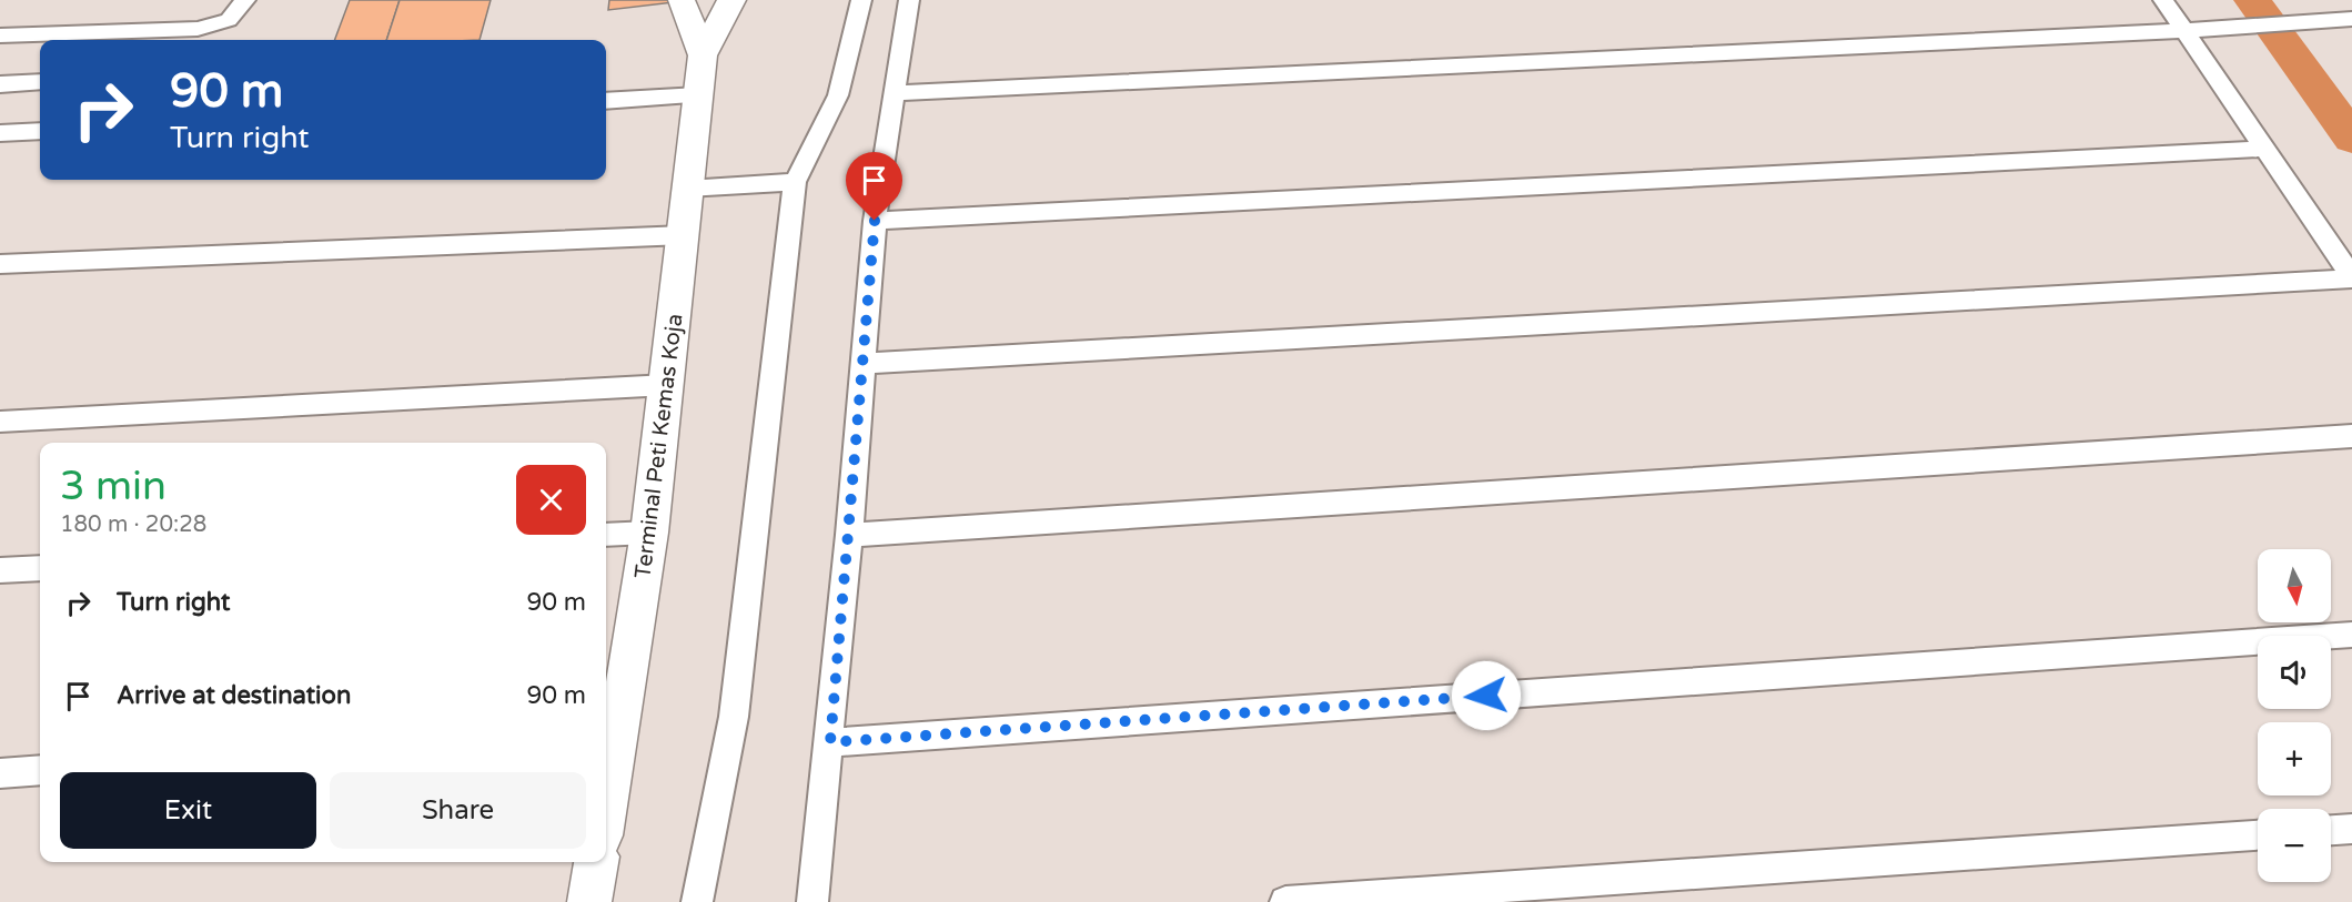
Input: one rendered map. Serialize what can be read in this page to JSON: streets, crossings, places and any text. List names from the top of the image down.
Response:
{
  "streets": {
    "street": ["Terminal Peti Kemas Koja"]
  },
  "north": "bottom",
  "page": {
    "turn": ["90 m", "Turn right"],
    "heading": ["3 min", "180 m · 20:28"],
    "map_buttons": ["+", "−"],
    "list": [
      {
        "name": "Turn right",
        "value": "90 m"
      },
      {
        "name": "Arrive at destination",
        "value": "90 m"
      }
    ],
    "buttons": ["Exit", "Share"]
  }
}
